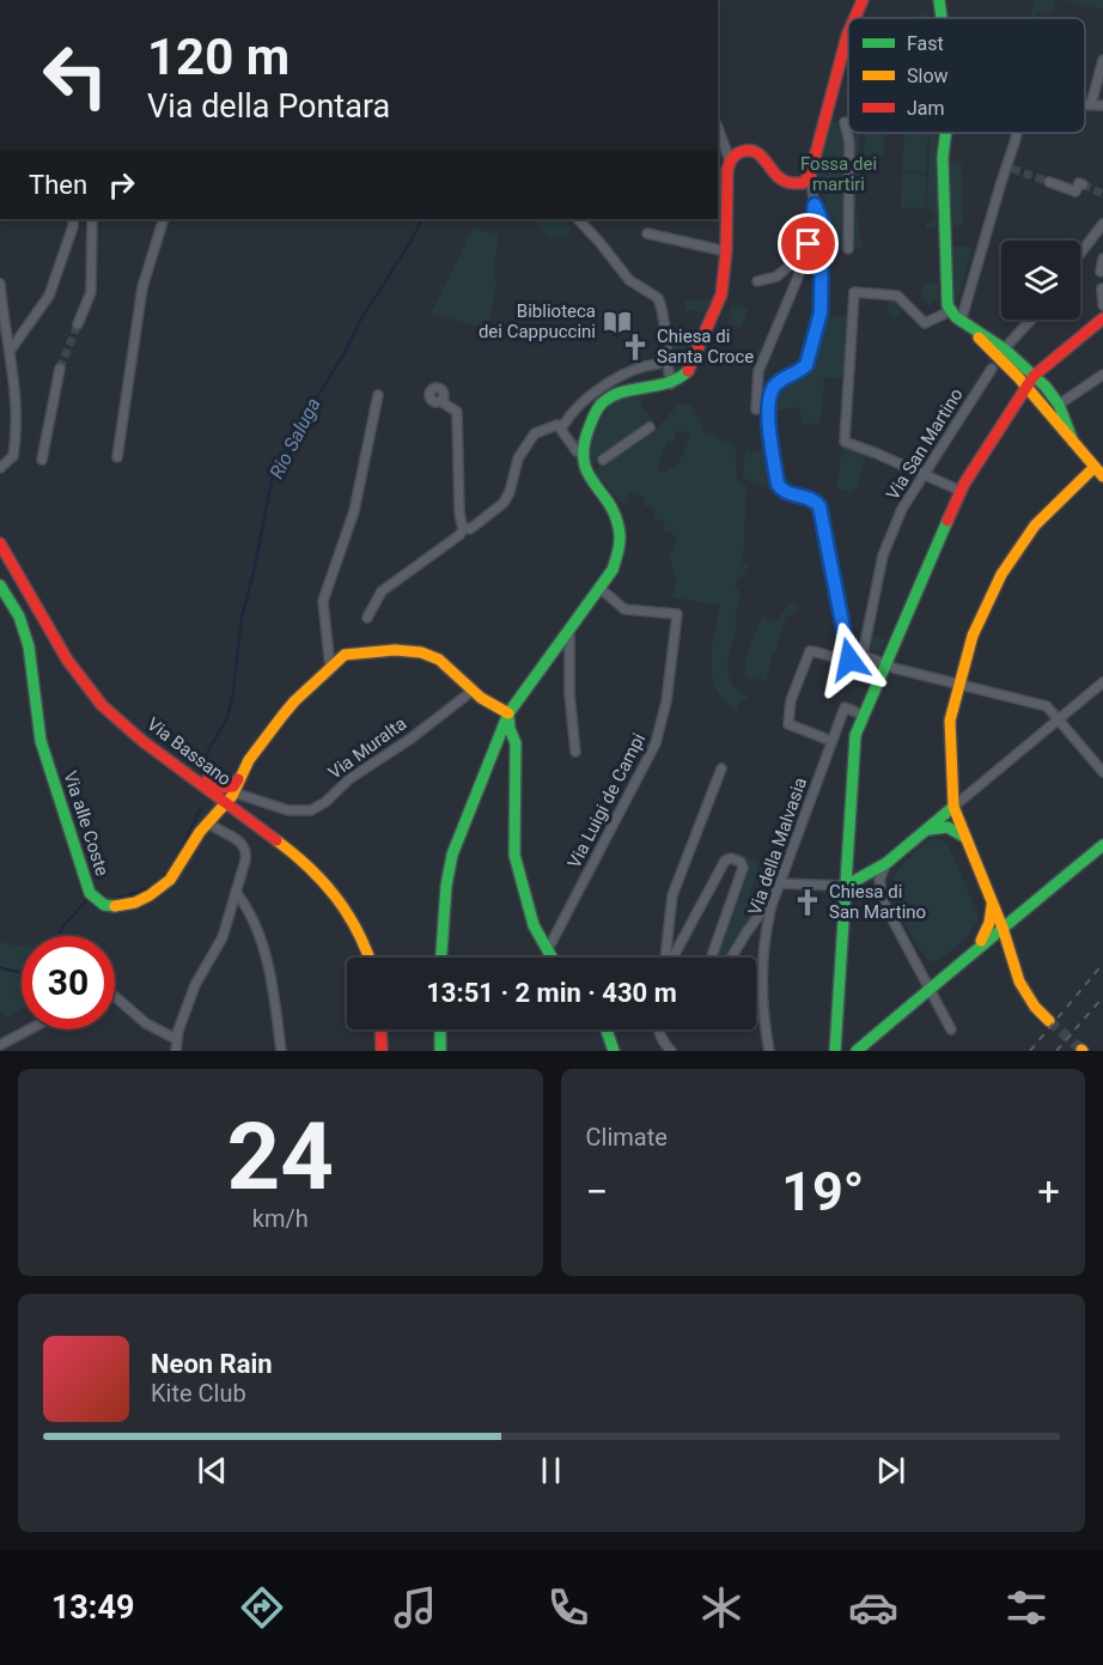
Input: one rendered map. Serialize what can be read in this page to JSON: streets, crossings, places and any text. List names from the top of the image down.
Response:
{
  "streets": {
    "main road": ["Via Bassano", "Via alle Coste"],
    "street": [
      "Via San Martino",
      "Via Muralta",
      "Via Luigi de Campi",
      "Via della Malvasia"
    ]
  },
  "crossings": [
    ["Via Bassano", "Via alle Coste"]
  ],
  "water": ["Rio Saluga"],
  "parks": ["Fossa dei martiri"],
  "places": {
    "library": ["Biblioteca dei Cappuccini"],
    "church": ["Chiesa di Santa Croce", "Chiesa di San Martino"]
  },
  "legend": ["Fast", "Slow", "Jam"],
  "page": {
    "turn": ["120 m", "Via della Pontara"],
    "then": "Then",
    "limit": "30",
    "trip": "13:51 · 2 min · 430 m",
    "tile": [
      ["24", "km/h"],
      "Climate"
    ],
    "heat": ["−", "19°", "+"],
    "song": ["Neon Rain", "Kite Club"],
    "tabs": "13:49"
  }
}
